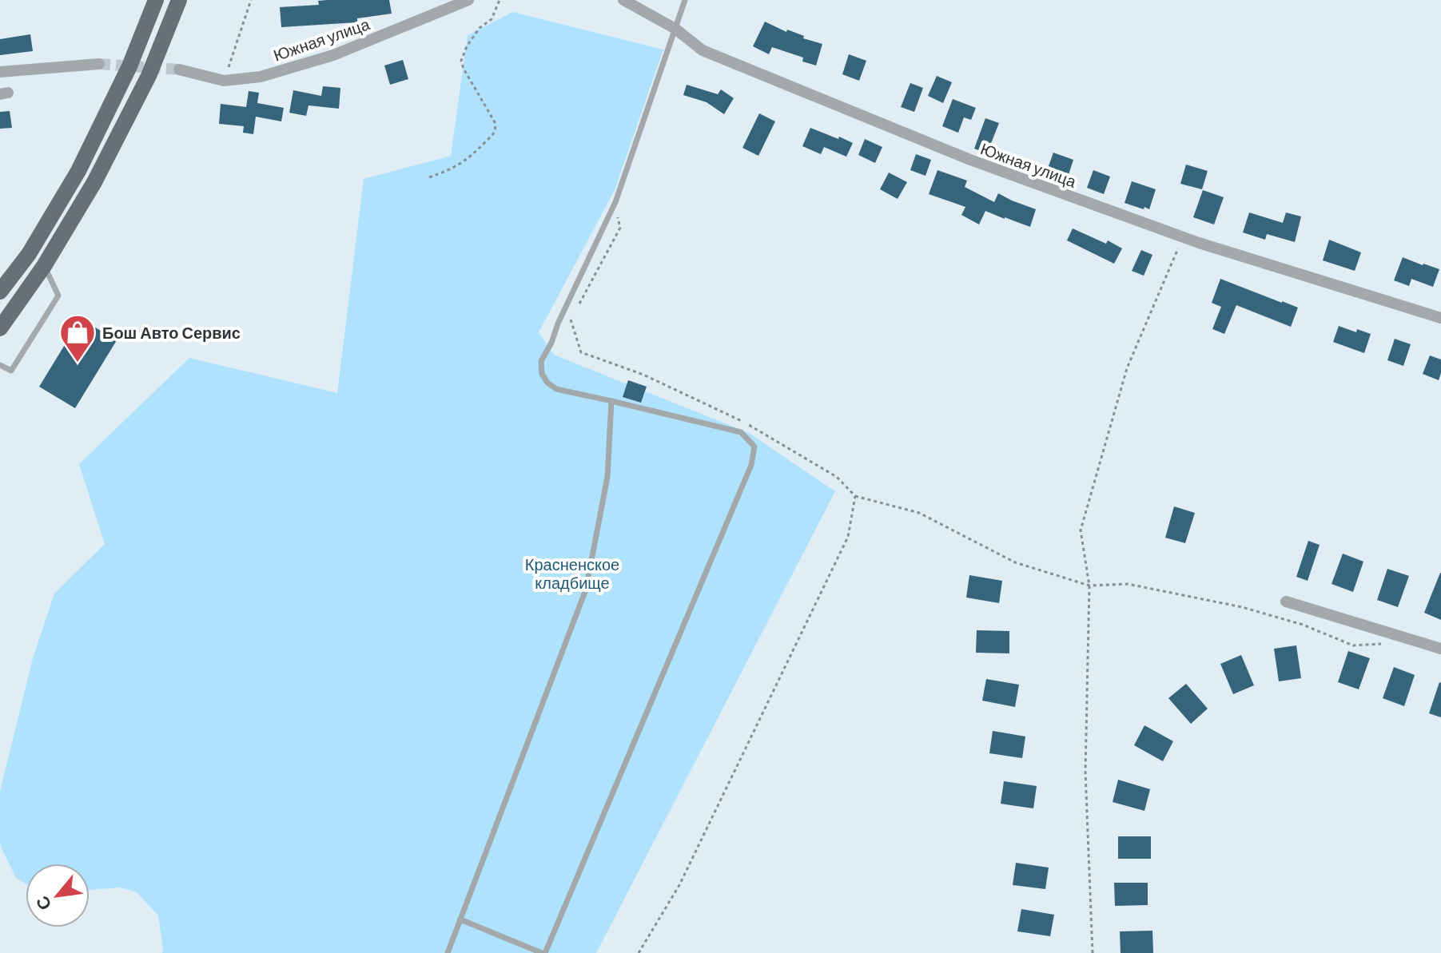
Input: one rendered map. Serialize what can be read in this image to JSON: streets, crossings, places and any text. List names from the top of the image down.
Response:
{
  "streets": {
    "street": ["Южная улица"]
  },
  "parks": ["Красненское кладбище"],
  "places": {
    "shop": ["Бош Авто Сервис"]
  },
  "north": "bottom left"
}
